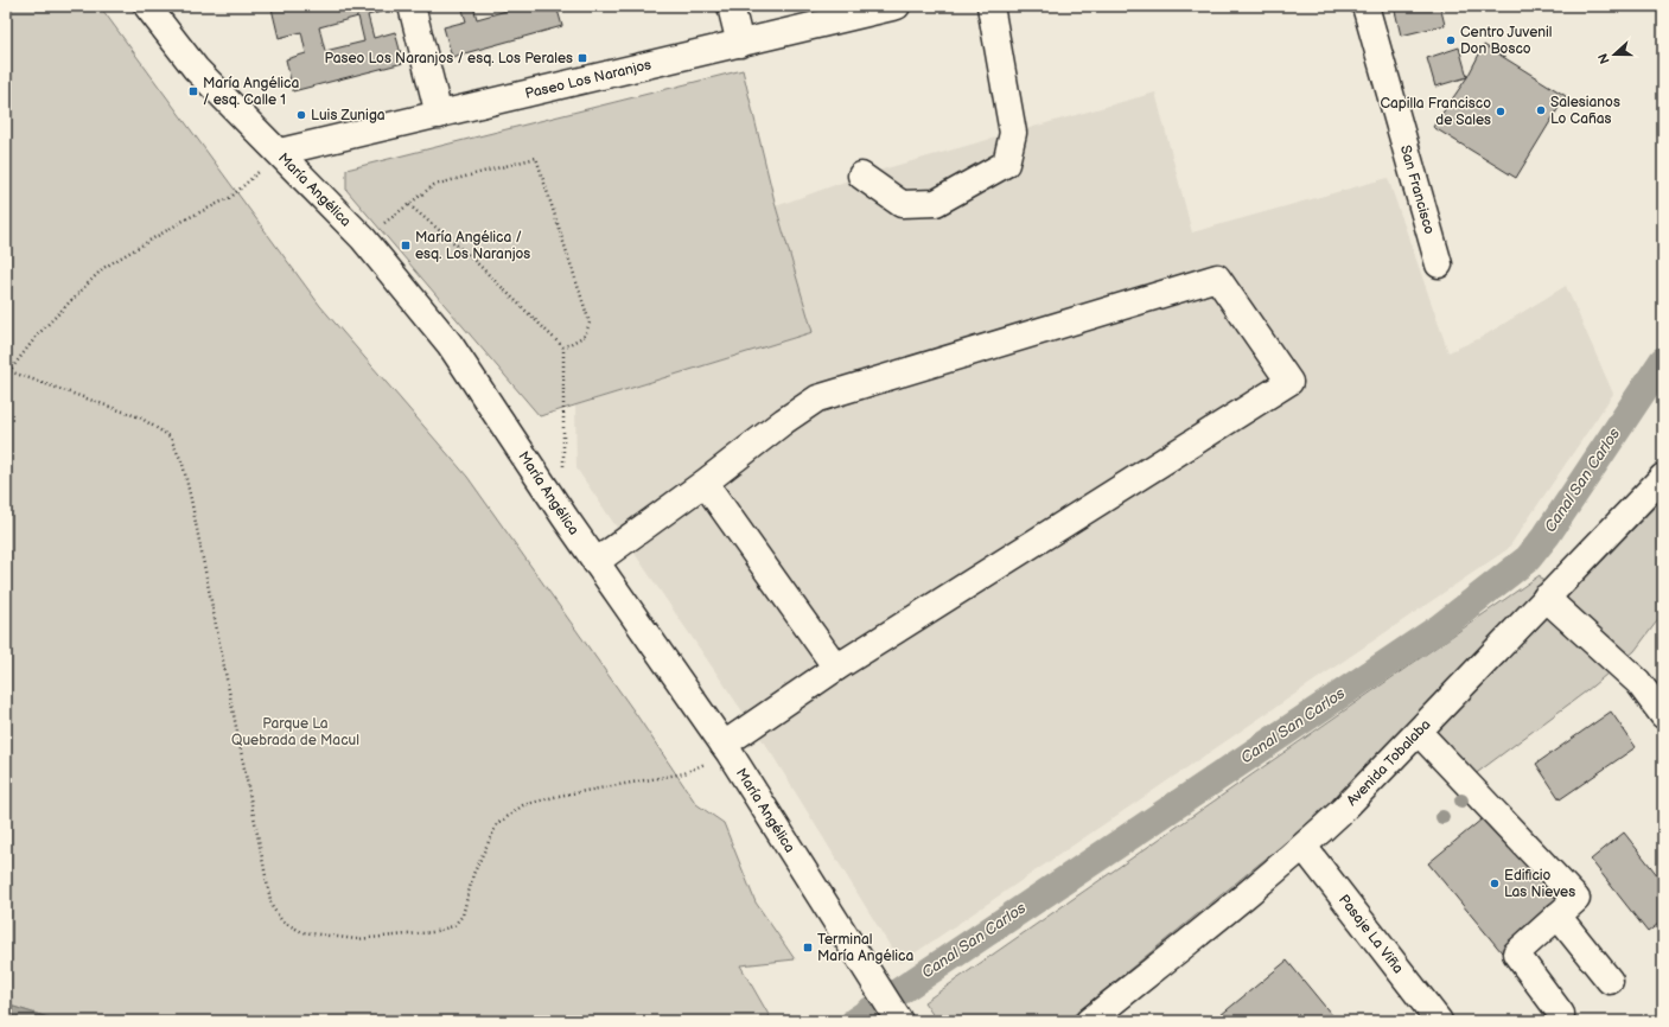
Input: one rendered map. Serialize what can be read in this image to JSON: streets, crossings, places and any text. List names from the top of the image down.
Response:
{
  "streets": {
    "street": [
      "Paseo Los Naranjos",
      "María Angélica",
      "San Francisco",
      "Avenida Tobalaba",
      "Pasaje La Viña"
    ]
  },
  "crossings": [
    ["Paseo Los Naranjos", "María Angélica"],
    ["Avenida Tobalaba", "Pasaje La Viña"]
  ],
  "water": ["Canal San Carlos"],
  "parks": ["Parque La Quebrada de Macul"],
  "places": {
    "other": [
      "Centro Juvenil Don Bosco",
      "Salesianos Lo Cañas",
      "Capilla Francisco de Sales",
      "Luis Zuniga",
      "Edificio Las Nieves"
    ],
    "transit": [
      "Paseo Los Naranjos / esq. Los Perales",
      "María Angélica / esq. Calle 1",
      "María Angélica / esq. Los Naranjos",
      "Terminal María Angélica"
    ]
  },
  "north": "left"
}
